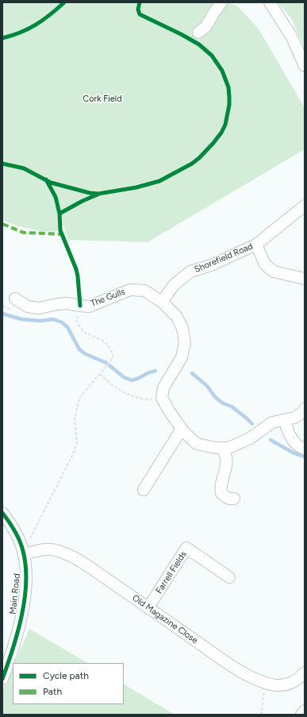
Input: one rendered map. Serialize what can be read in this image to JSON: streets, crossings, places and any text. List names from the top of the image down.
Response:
{
  "streets": {
    "street": [
      "Shorefield Road",
      "The Gulls",
      "Farrell Fields",
      "Main Road",
      "Old Magazine Close"
    ]
  },
  "crossings": [
    ["Shorefield Road", "The Gulls"],
    ["Farrell Fields", "Old Magazine Close"],
    ["Main Road", "Old Magazine Close"]
  ],
  "parks": ["Cork Field"],
  "legend": ["Cycle path", "Path"]
}
